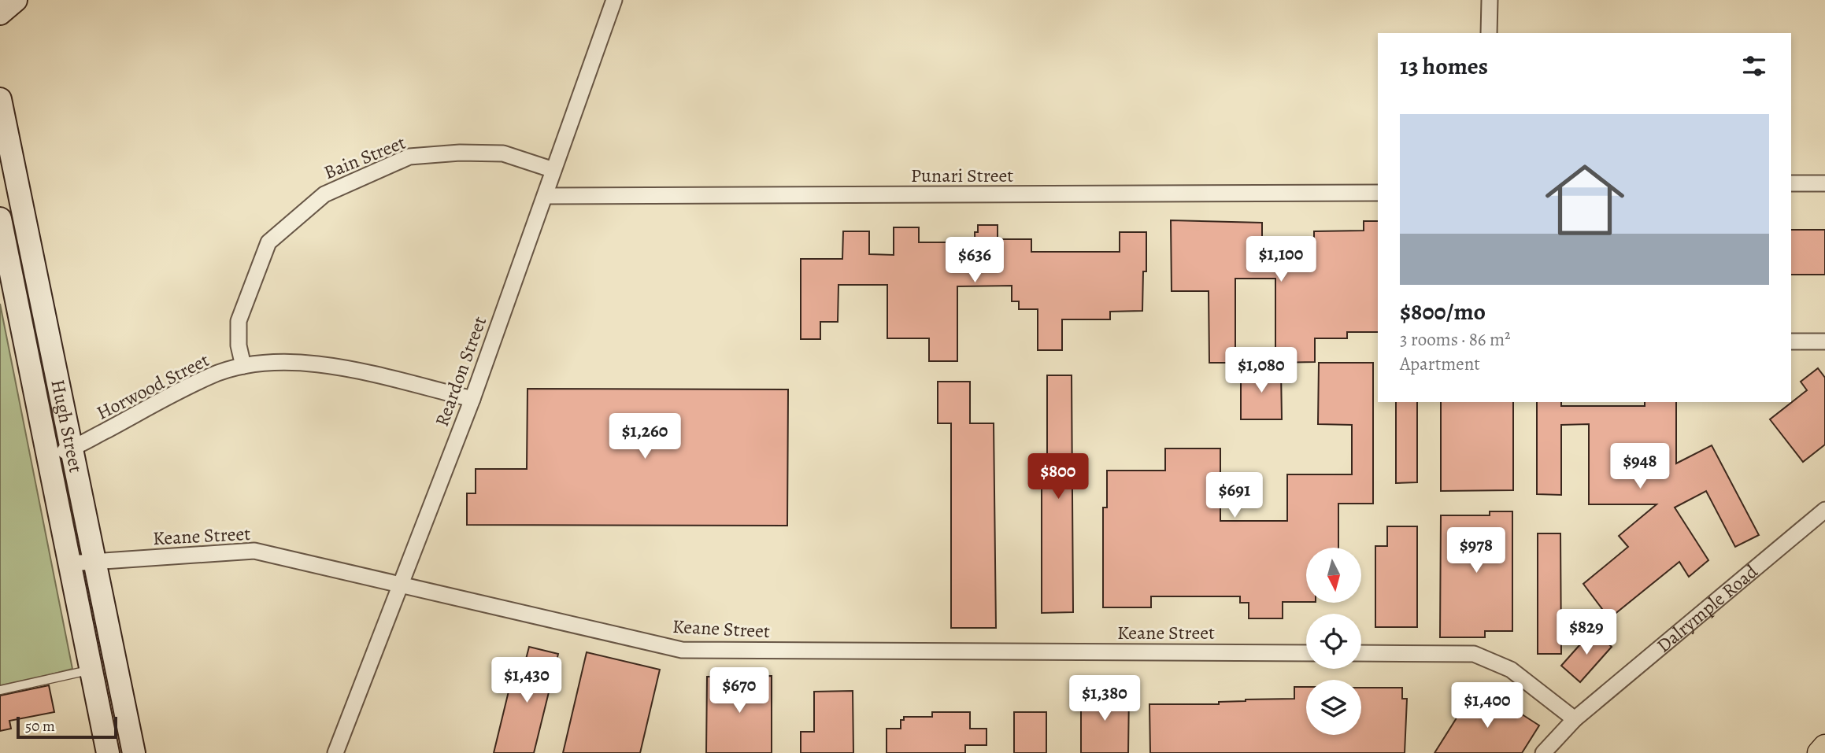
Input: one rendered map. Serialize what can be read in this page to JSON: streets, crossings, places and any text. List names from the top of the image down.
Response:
{
  "streets": {
    "main road": ["Hugh Street"],
    "street": [
      "Bain Street",
      "Punari Street",
      "Reardon Street",
      "Horwood Street",
      "Keane Street",
      "Dalrymple Road"
    ]
  },
  "crossings": [
    ["Bain Street", "Reardon Street"],
    ["Bain Street", "Horwood Street"],
    ["Punari Street", "Reardon Street"],
    ["Reardon Street", "Horwood Street"],
    ["Reardon Street", "Keane Street"],
    ["Horwood Street", "Hugh Street"],
    ["Hugh Street", "Keane Street"]
  ],
  "scale_bar": "50 m",
  "north": "bottom",
  "page": {
    "heading": "13 homes",
    "list": [
      {
        "name": "$800/mo",
        "note": "3 rooms · 86 m² · Apartment"
      }
    ],
    "price": [
      "$1,100",
      "$636",
      "$1,080",
      "$1,260",
      "$948",
      "$800",
      "$691",
      "$978",
      "$829",
      "$1,430",
      "$670",
      "$1,380",
      "$1,400"
    ],
    "scale": "50 m"
  }
}
